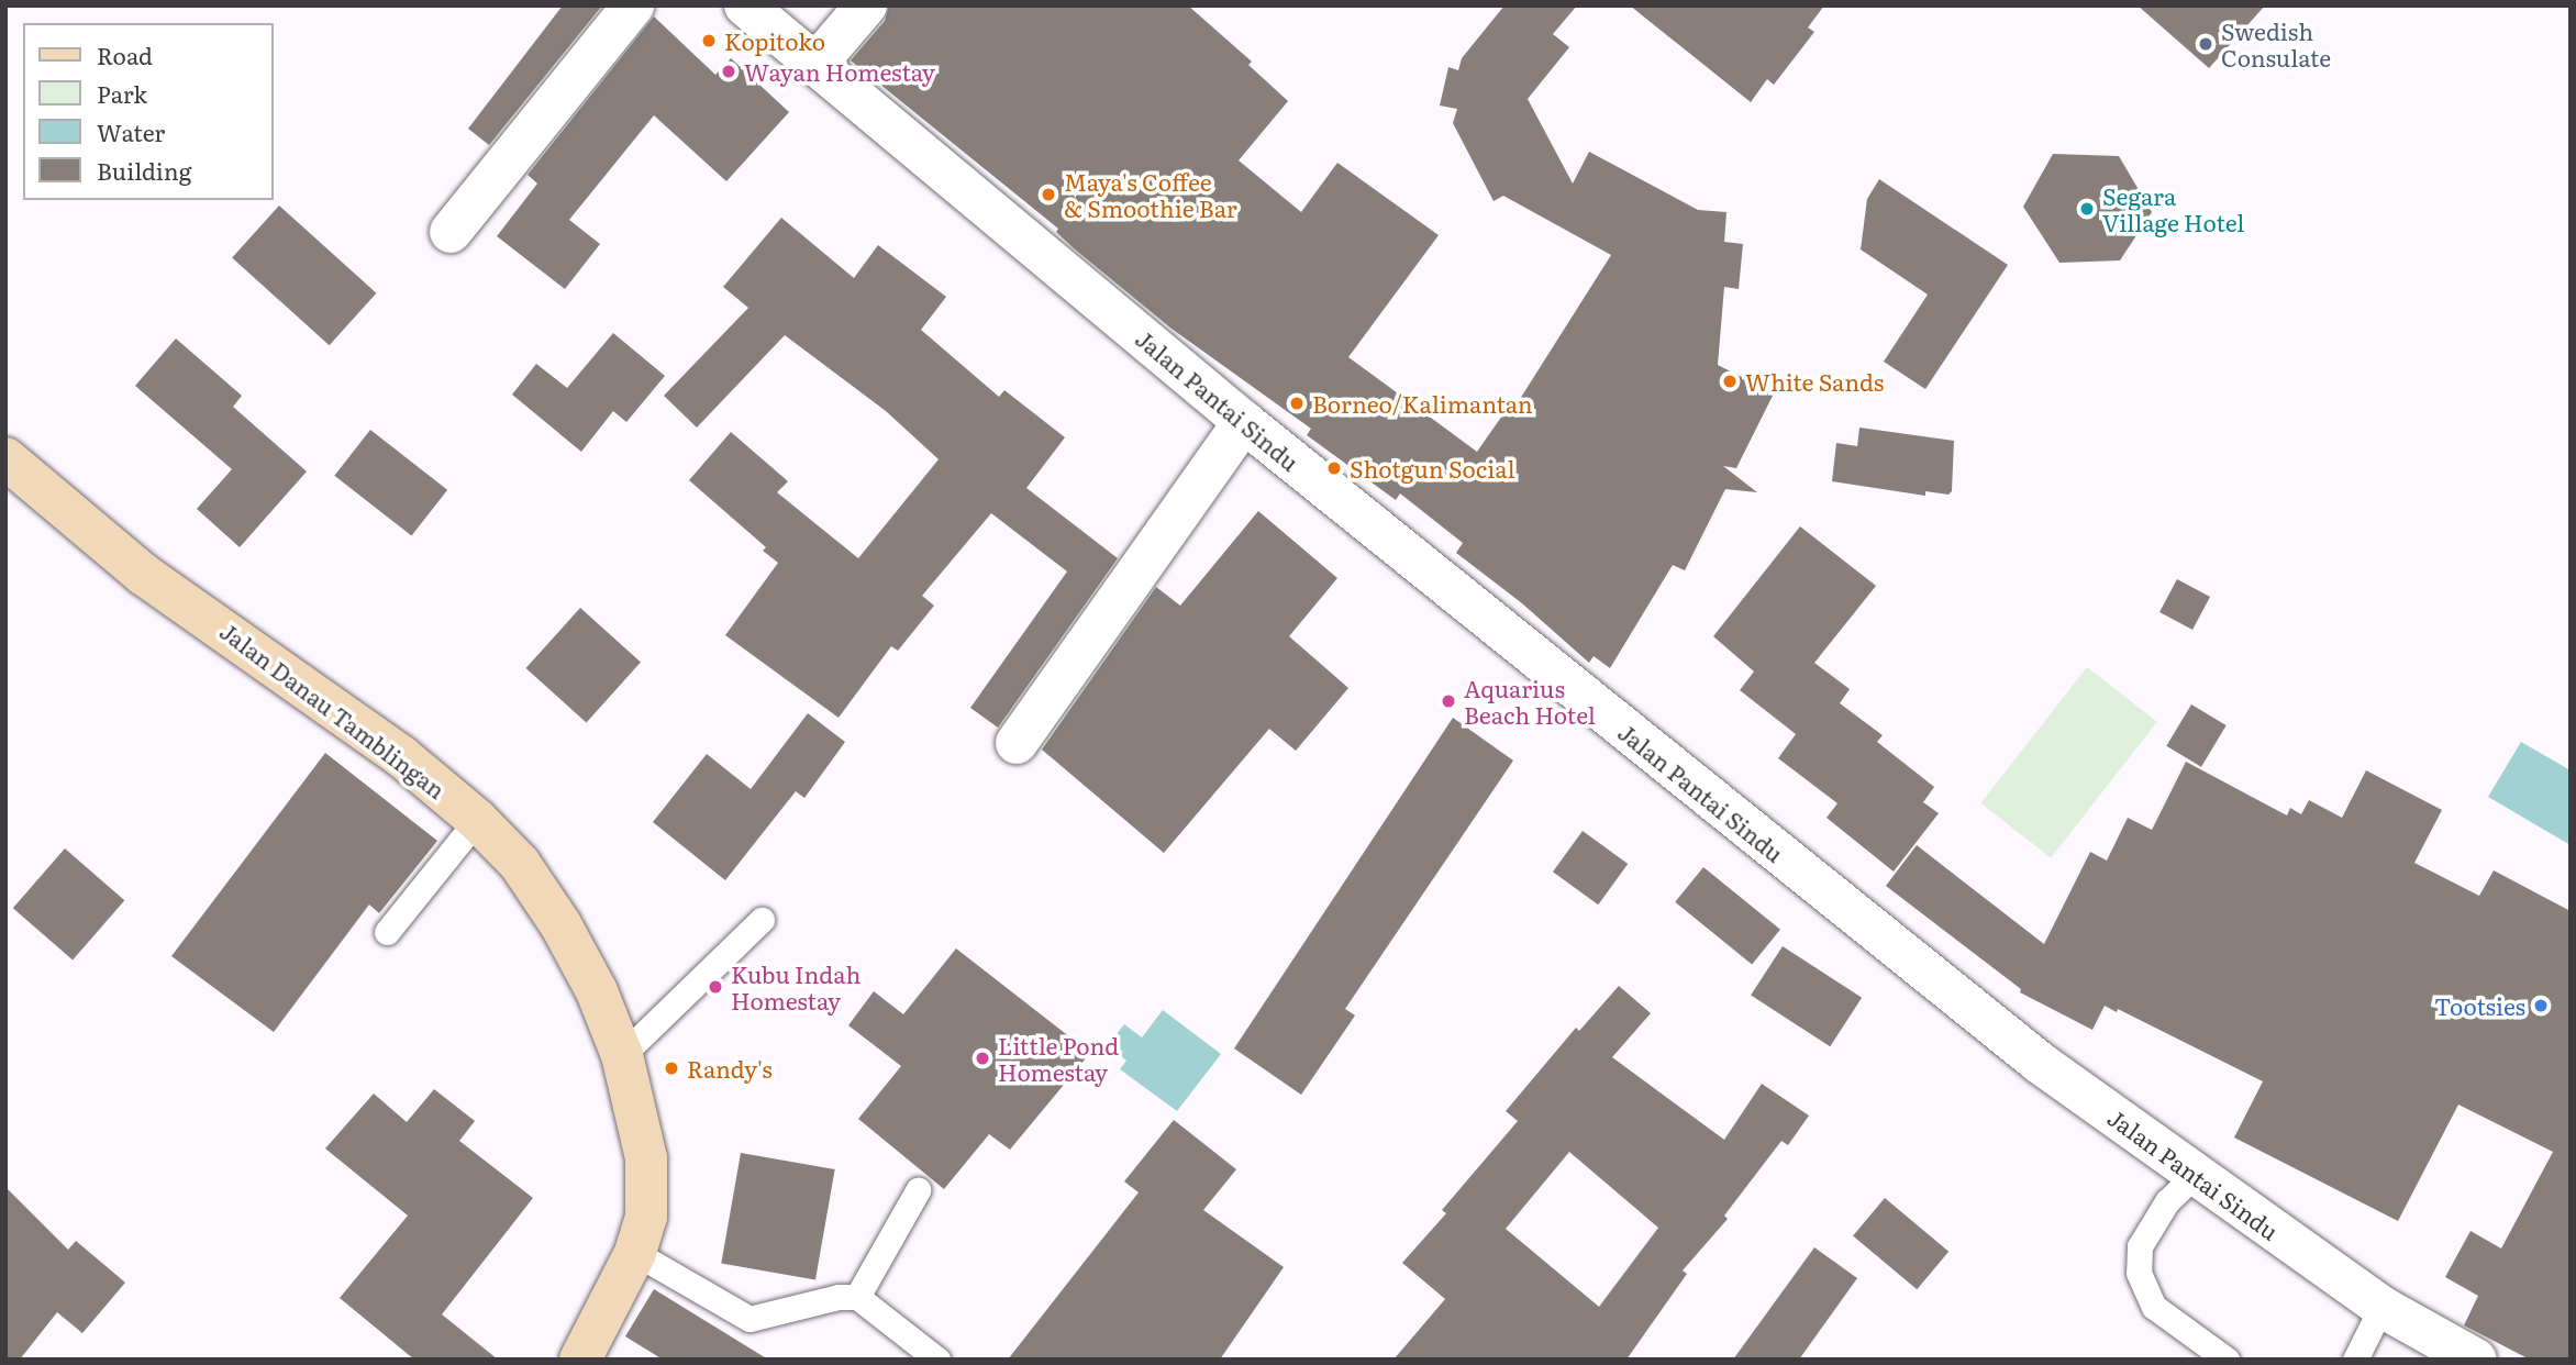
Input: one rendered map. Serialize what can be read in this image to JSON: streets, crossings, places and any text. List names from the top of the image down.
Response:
{
  "streets": {
    "street": ["Jalan Pantai Sindu", "Jalan Danau Tamblingan"]
  },
  "places": [
    "Kopitoko",
    "Swedish Consulate",
    "Wayan Homestay",
    "Maya's Coffee & Smoothie Bar",
    "Segara Village Hotel",
    "White Sands",
    "Borneo/Kalimantan",
    "Shotgun Social",
    "Aquarius Beach Hotel",
    "Kubu Indah Homestay",
    "Tootsies",
    "Little Pond Homestay",
    "Randy's"
  ],
  "legend": [
    "Road",
    "Park",
    "Water",
    "Building"
  ]
}
